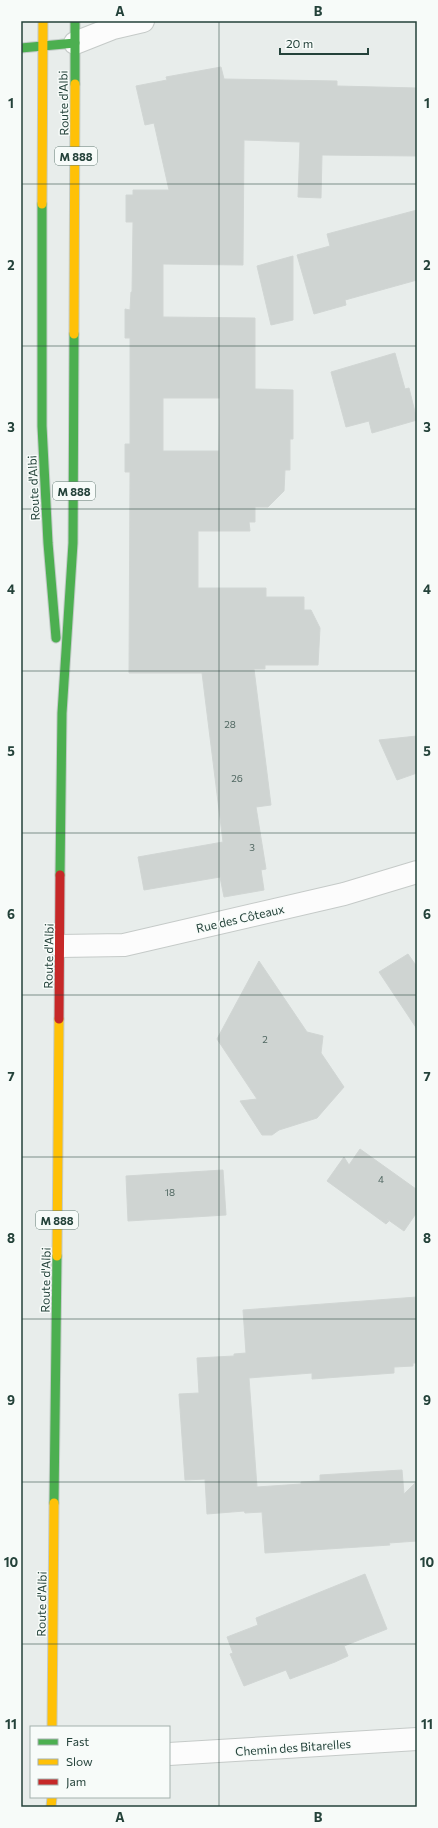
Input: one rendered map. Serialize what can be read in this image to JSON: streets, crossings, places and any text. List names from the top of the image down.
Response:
{
  "streets": {
    "main road": ["Route d'Albi", "M 888"],
    "street": ["Rue des Côteaux", "Chemin des Bitarelles"]
  },
  "crossings": [
    ["Route d'Albi", "Rue des Côteaux"]
  ],
  "house_numbers": [
    "28",
    "26",
    "3",
    "2",
    "4",
    "18"
  ],
  "legend": ["Fast", "Slow", "Jam"],
  "scale_bar": "20 m",
  "grid": {
    "columns": ["A", "B"],
    "rows": [
      "1",
      "2",
      "3",
      "4",
      "5",
      "6",
      "7",
      "8",
      "9",
      "10",
      "11"
    ]
  }
}
